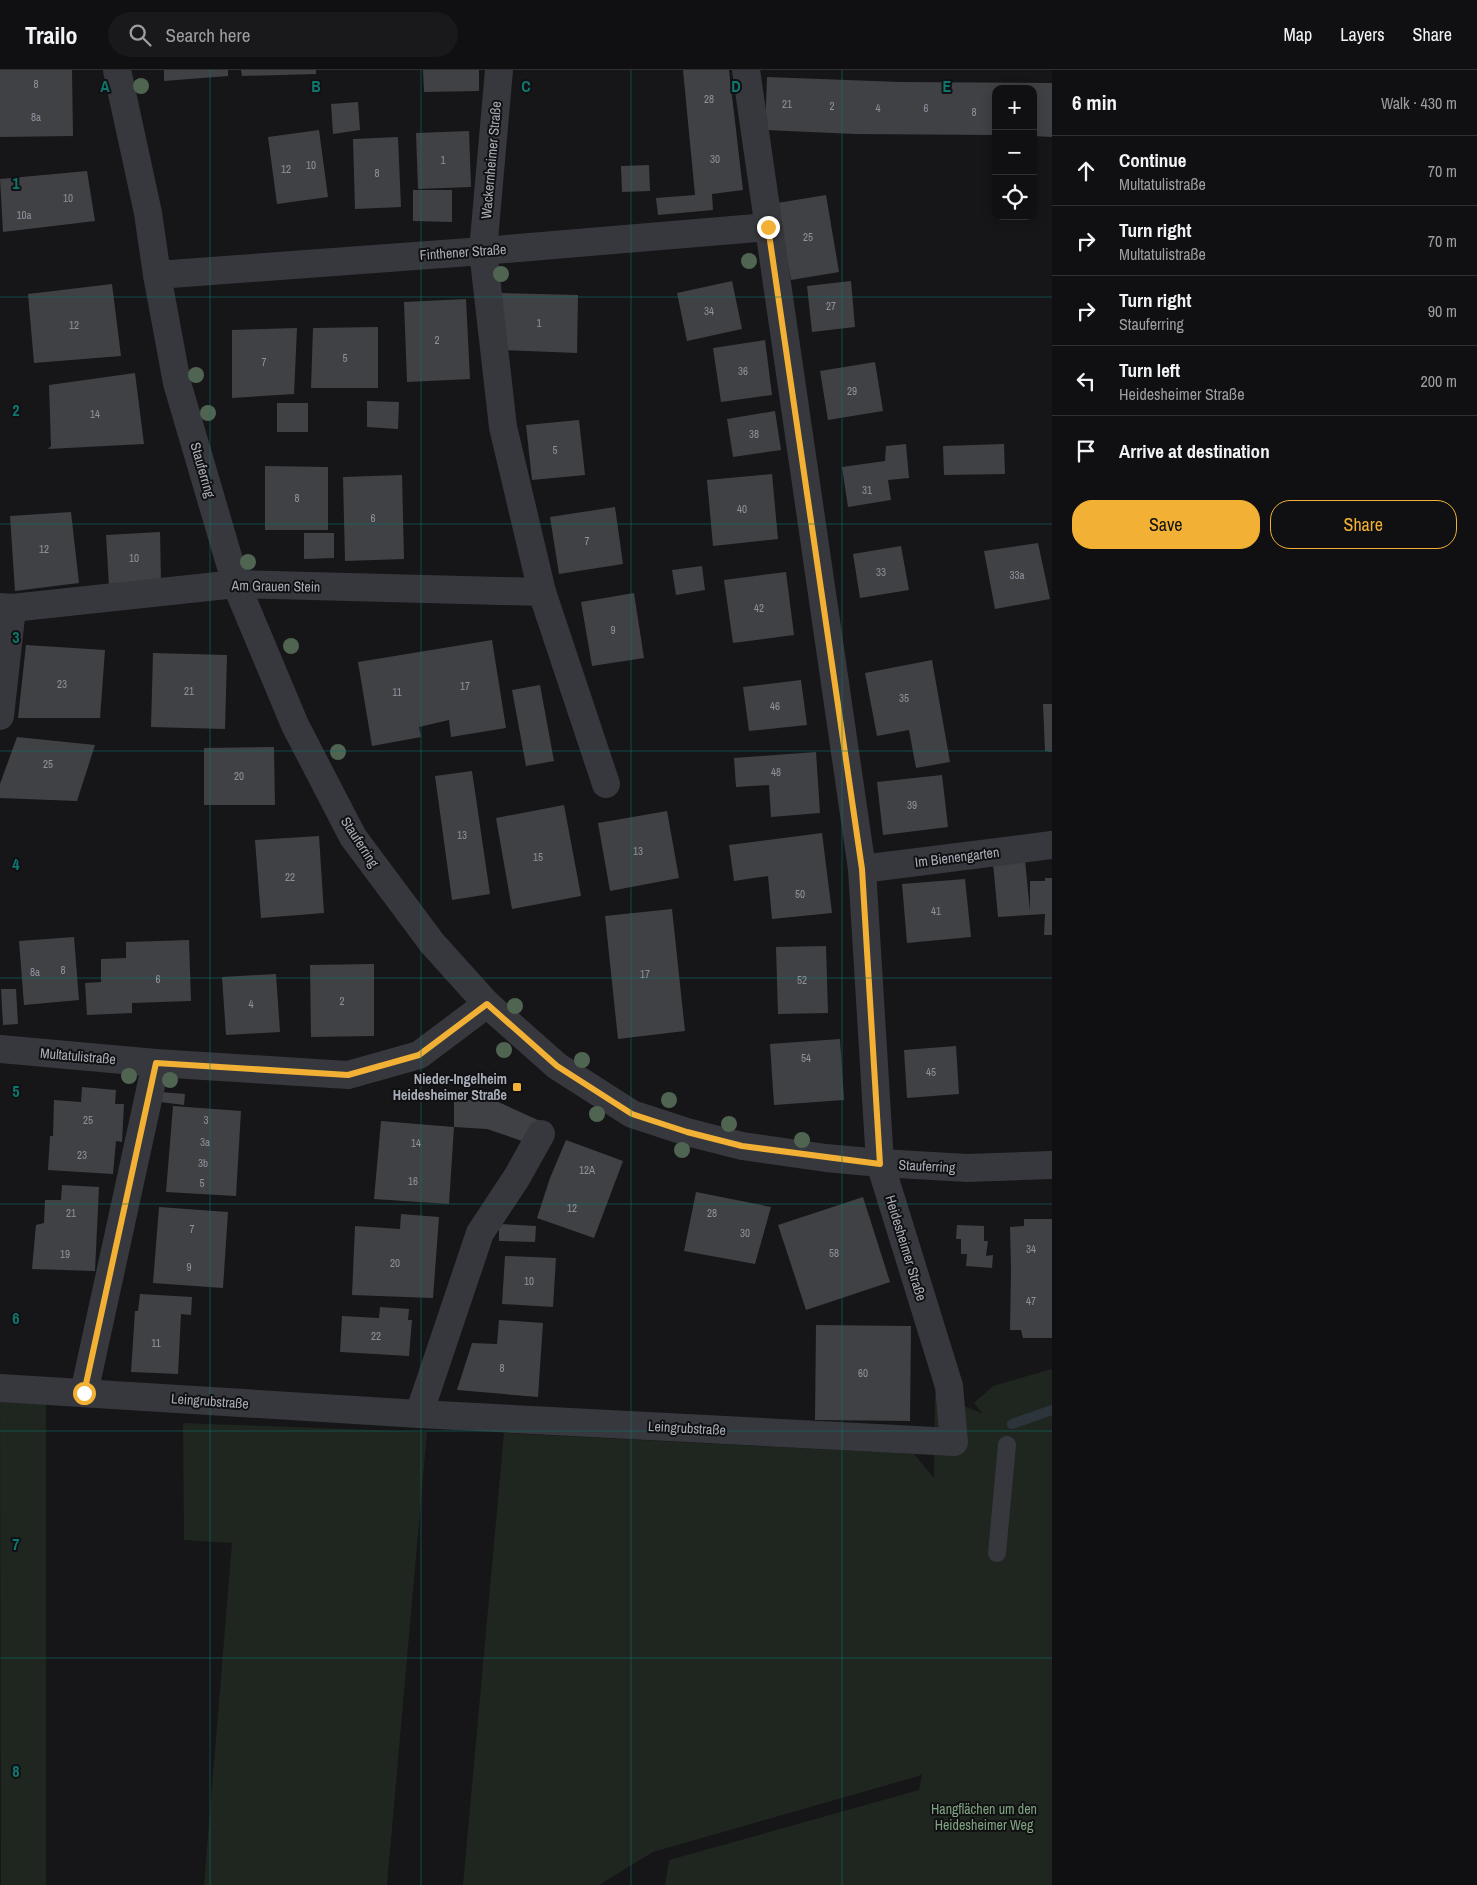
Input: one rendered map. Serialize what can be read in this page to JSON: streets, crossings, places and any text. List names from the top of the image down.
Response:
{
  "streets": {
    "street": [
      "Wackernheimer Straße",
      "Finthener Straße",
      "Stauferring",
      "Am Grauen Stein",
      "Im Bienengarten",
      "Multatulistraße",
      "Heidesheimer Straße",
      "Leingrubstraße"
    ]
  },
  "crossings": [
    ["Wackernheimer Straße", "Finthener Straße"],
    ["Finthener Straße", "Stauferring"],
    ["Finthener Straße", "Heidesheimer Straße"],
    ["Stauferring", "Am Grauen Stein"],
    ["Stauferring", "Multatulistraße"],
    ["Stauferring", "Heidesheimer Straße"],
    ["Im Bienengarten", "Heidesheimer Straße"],
    ["Heidesheimer Straße", "Leingrubstraße"]
  ],
  "parks": ["Hangflächen um den Heidesheimer Weg"],
  "places": {
    "transit": ["Nieder-Ingelheim Heidesheimer Straße"]
  },
  "house_numbers": [
    "8",
    "28",
    "21",
    "2",
    "4",
    "6",
    "8",
    "8a",
    "30",
    "1",
    "10",
    "12",
    "8",
    "10",
    "10a",
    "25",
    "27",
    "34",
    "1",
    "12",
    "2",
    "5",
    "7",
    "36",
    "29",
    "14",
    "38",
    "5",
    "31",
    "8",
    "40",
    "6",
    "7",
    "12",
    "10",
    "33",
    "33a",
    "42",
    "9",
    "23",
    "17",
    "21",
    "11",
    "35",
    "46",
    "25",
    "48",
    "20",
    "39",
    "13",
    "13",
    "15",
    "22",
    "50",
    "41",
    "8",
    "8a",
    "17",
    "6",
    "52",
    "2",
    "4",
    "54",
    "45",
    "25",
    "3",
    "3a",
    "14",
    "23",
    "3b",
    "12A",
    "16",
    "5",
    "12",
    "21",
    "28",
    "7",
    "30",
    "34",
    "58",
    "19",
    "20",
    "9",
    "10",
    "47",
    "22",
    "11",
    "8",
    "60"
  ],
  "page": {
    "header": "Trailo",
    "search": "Search here",
    "nav": ["Map", "Layers", "Share"],
    "heading": ["6 min", "Walk · 430 m"],
    "map_buttons": ["+", "−"],
    "list": [
      ["Continue", "Multatulistraße", "70 m"],
      ["Turn right", "Multatulistraße", "70 m"],
      ["Turn right", "Stauferring", "90 m"],
      ["Turn left", "Heidesheimer Straße", "200 m"],
      "Arrive at destination"
    ],
    "buttons": ["Save", "Share"]
  },
  "grid": {
    "columns": [
      "A",
      "B",
      "C",
      "D",
      "E"
    ],
    "rows": [
      "1",
      "2",
      "3",
      "4",
      "5",
      "6",
      "7",
      "8"
    ]
  }
}
